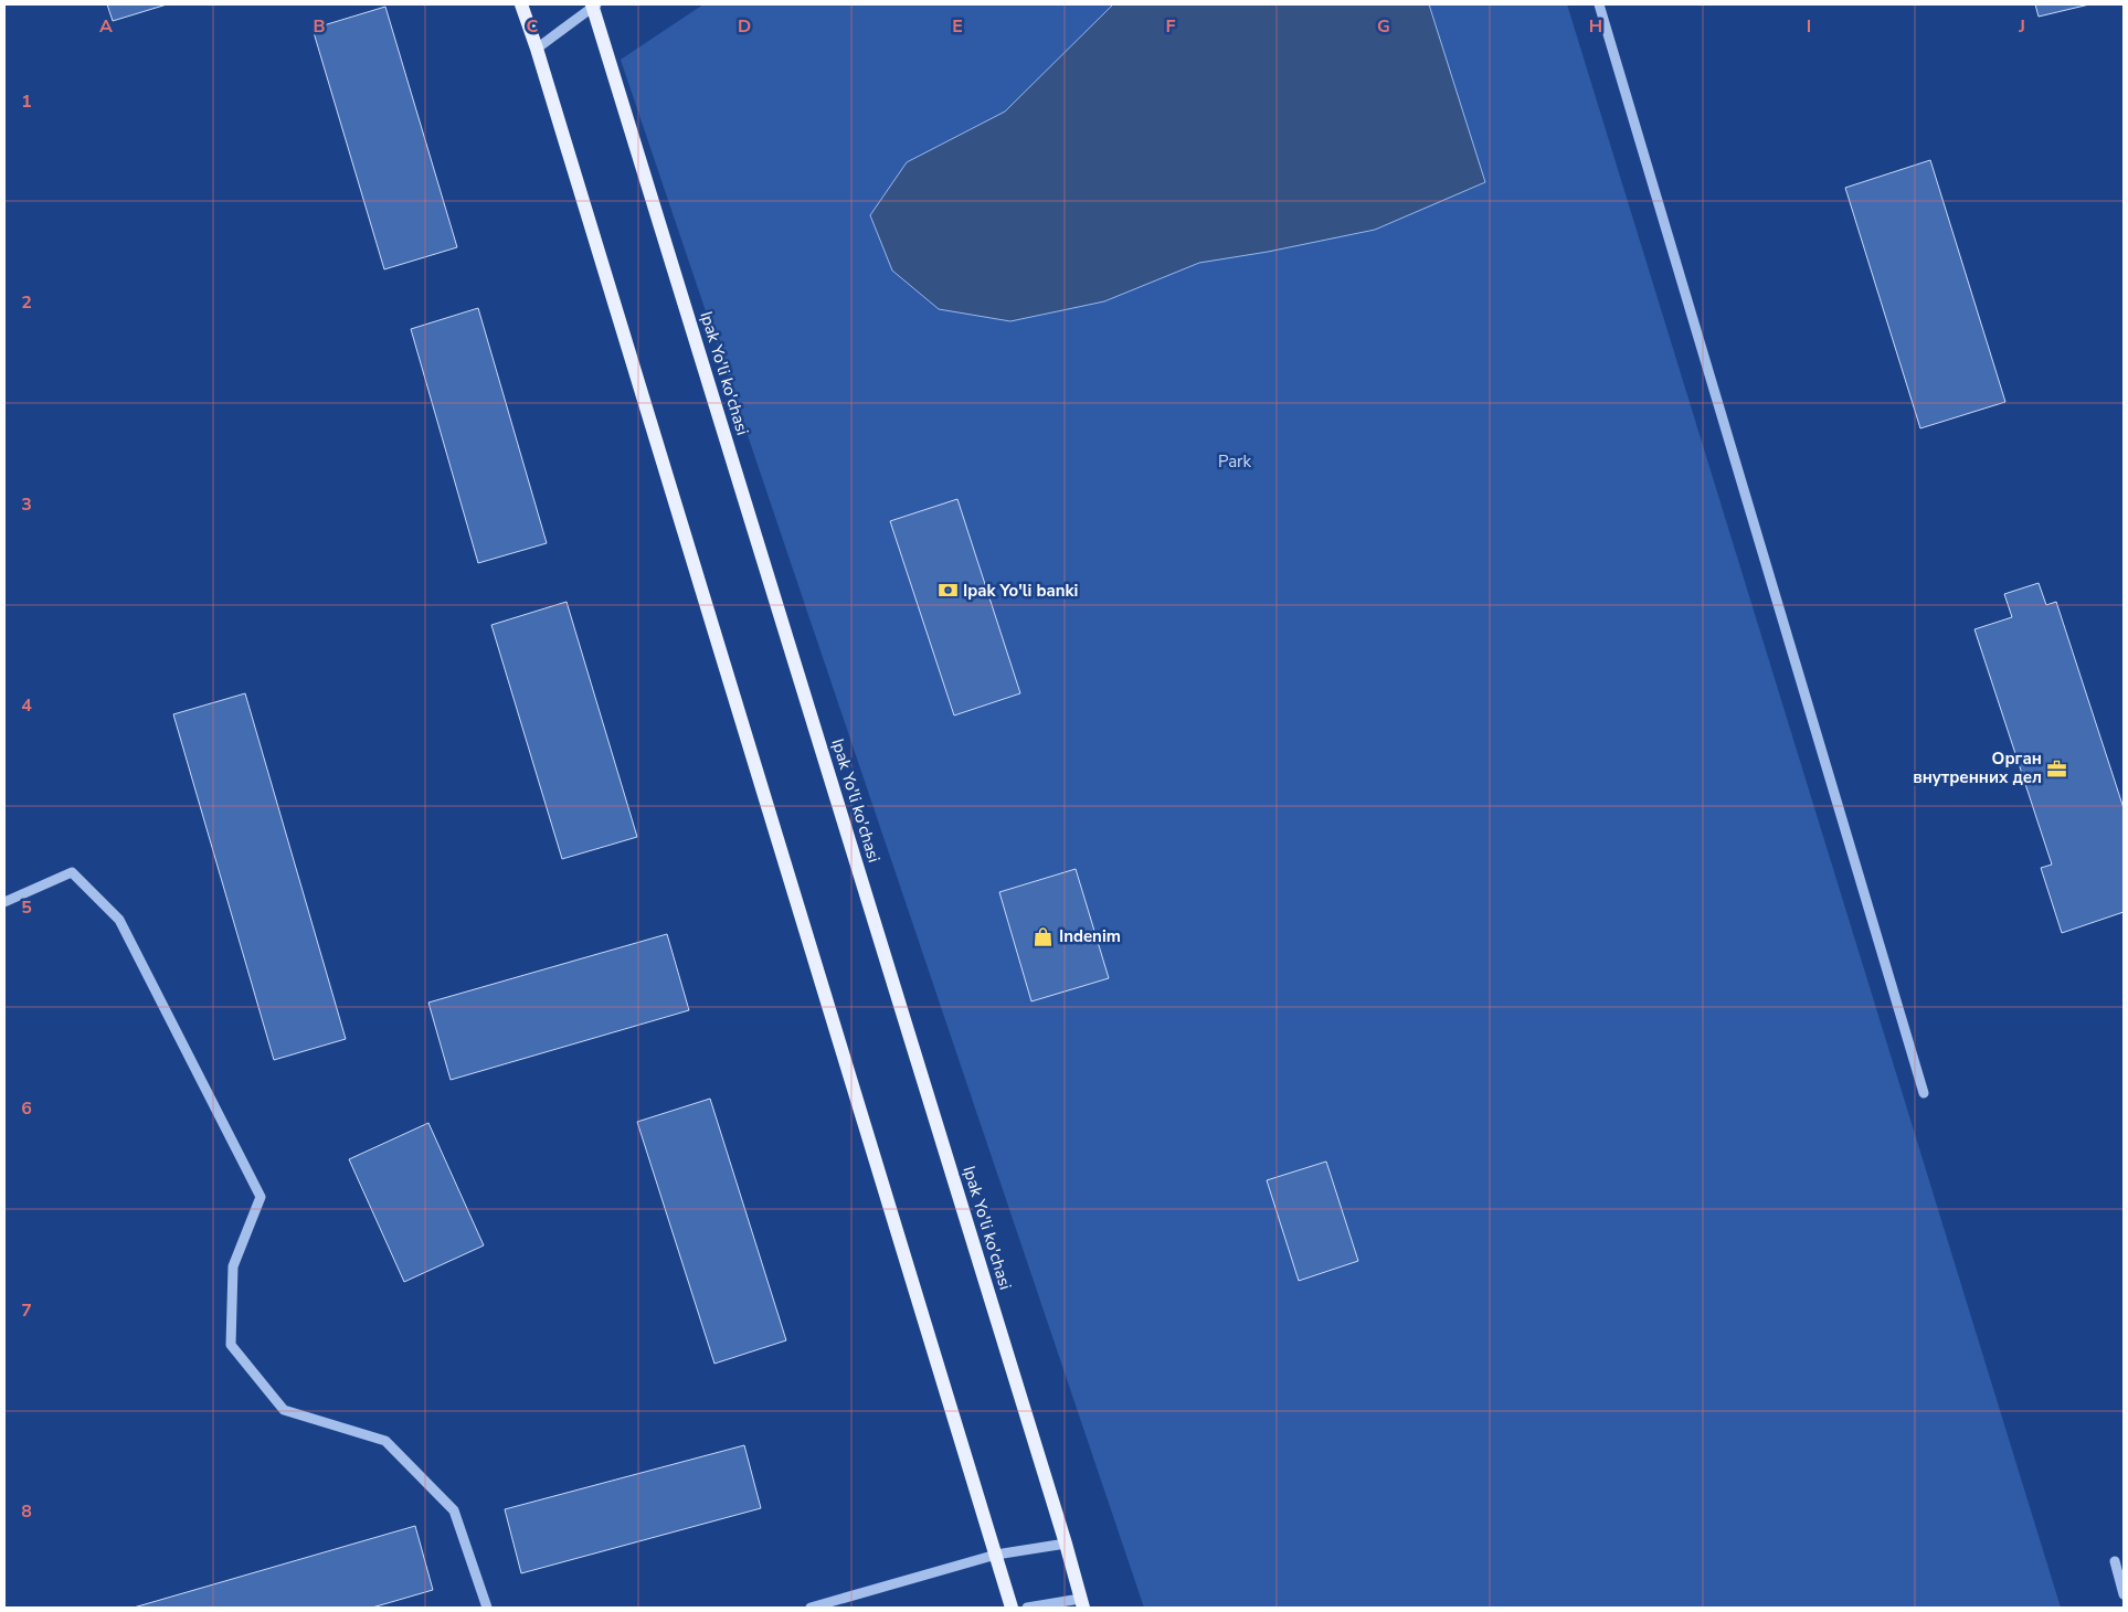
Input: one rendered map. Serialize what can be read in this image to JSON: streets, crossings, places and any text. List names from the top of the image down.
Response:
{
  "streets": {
    "main road": ["Ipak Yo'li ko'chasi"]
  },
  "parks": ["Park"],
  "places": {
    "bank": ["Ipak Yo'li banki"],
    "office": ["Орган внутренних дел"],
    "shop": ["Indenim"]
  },
  "grid": {
    "columns": [
      "A",
      "B",
      "C",
      "D",
      "E",
      "F",
      "G",
      "H",
      "I",
      "J"
    ],
    "rows": [
      "1",
      "2",
      "3",
      "4",
      "5",
      "6",
      "7",
      "8"
    ]
  }
}
